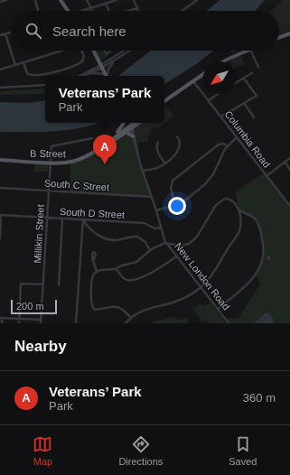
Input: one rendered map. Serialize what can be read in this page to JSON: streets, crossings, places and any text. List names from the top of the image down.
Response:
{
  "streets": {
    "main road": ["B Street"],
    "street": [
      "Columbia Road",
      "South C Street",
      "South D Street",
      "Millikin Street",
      "New London Road"
    ]
  },
  "crossings": [
    ["B Street", "Millikin Street"],
    ["B Street", "New London Road"],
    ["South C Street", "Millikin Street"],
    ["South C Street", "New London Road"],
    ["South D Street", "Millikin Street"],
    ["South D Street", "New London Road"]
  ],
  "scale_bar": "200 m",
  "north": "bottom left",
  "page": {
    "search": "Search here",
    "popup": ["Veterans’ Park", "Park"],
    "pins": "A",
    "scale": "200 m",
    "heading": "Nearby",
    "list": [
      {
        "mark": "A",
        "name": "Veterans’ Park",
        "note": "Park",
        "value": "360 m"
      }
    ],
    "nav": ["Map", "Directions", "Saved"]
  }
}
